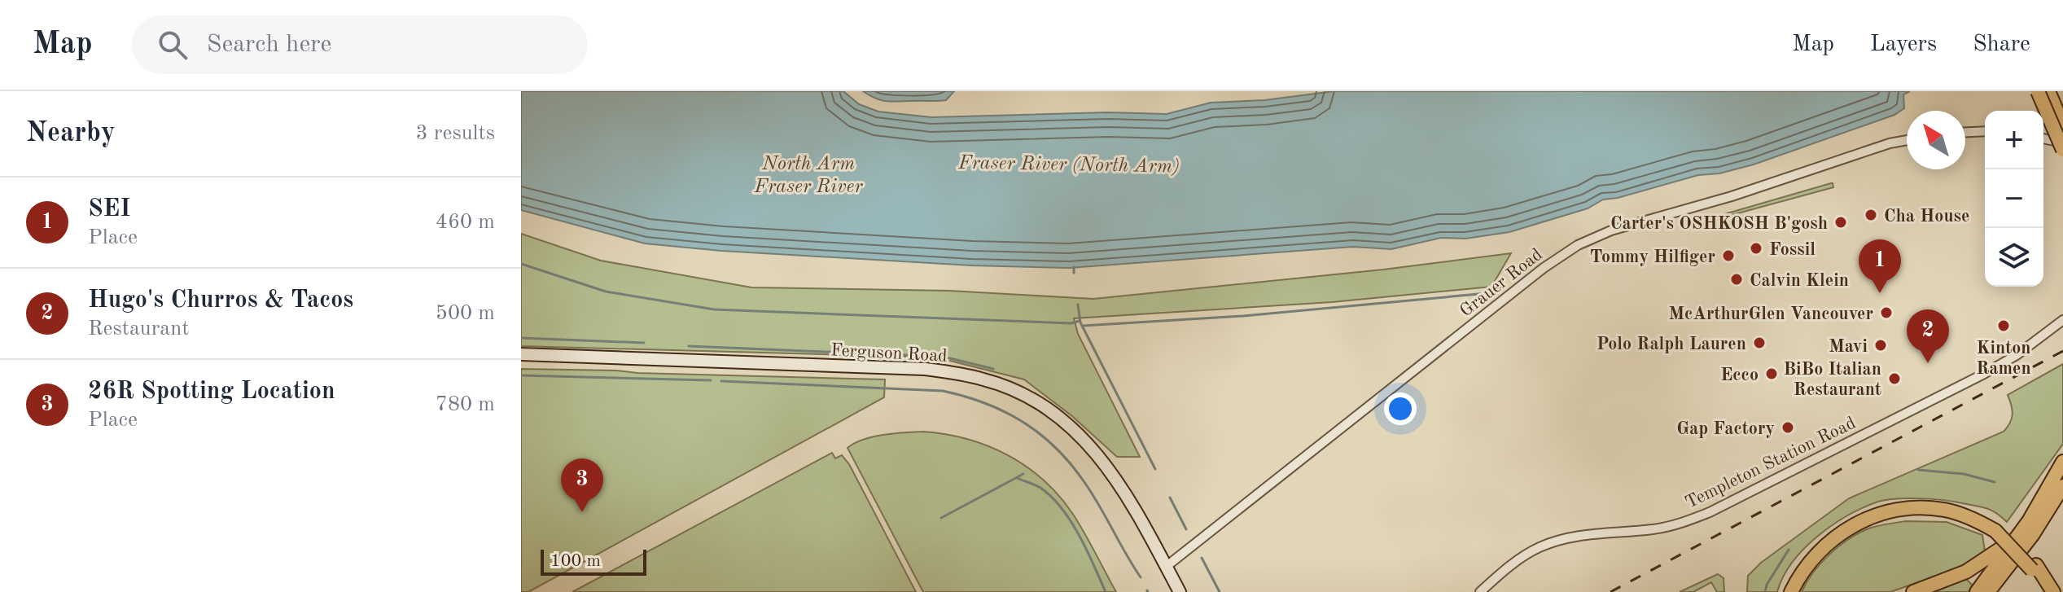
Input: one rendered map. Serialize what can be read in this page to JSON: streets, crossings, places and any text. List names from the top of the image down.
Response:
{
  "streets": {
    "street": ["Grauer Road", "Ferguson Road", "Templeton Station Road"]
  },
  "crossings": [
    ["Grauer Road", "Ferguson Road"]
  ],
  "water": ["North Arm Fraser River", "Fraser River (North Arm)"],
  "places": [
    "Cha House",
    "Carter's OSHKOSH B'gosh",
    "Fossil",
    "Tommy Hilfiger",
    "Calvin Klein",
    "McArthurGlen Vancouver",
    "Kinton Ramen",
    "Polo Ralph Lauren",
    "Mavi",
    "Ecco",
    "BiBo Italian Restaurant",
    "Gap Factory"
  ],
  "scale_bar": "100 m",
  "north": "top left",
  "page": {
    "header": "Map",
    "search": "Search here",
    "nav": ["Map", "Layers", "Share"],
    "heading": ["Nearby", "3 results"],
    "map_buttons": ["+", "−"],
    "list": [
      {
        "mark": "1",
        "name": "SEI",
        "note": "Place",
        "value": "460 m"
      },
      {
        "mark": "2",
        "name": "Hugo's Churros & Tacos",
        "note": "Restaurant",
        "value": "500 m"
      },
      {
        "mark": "3",
        "name": "26R Spotting Location",
        "note": "Place",
        "value": "780 m"
      }
    ],
    "pins": ["1", "2", "3"],
    "scale": "100 m"
  }
}
